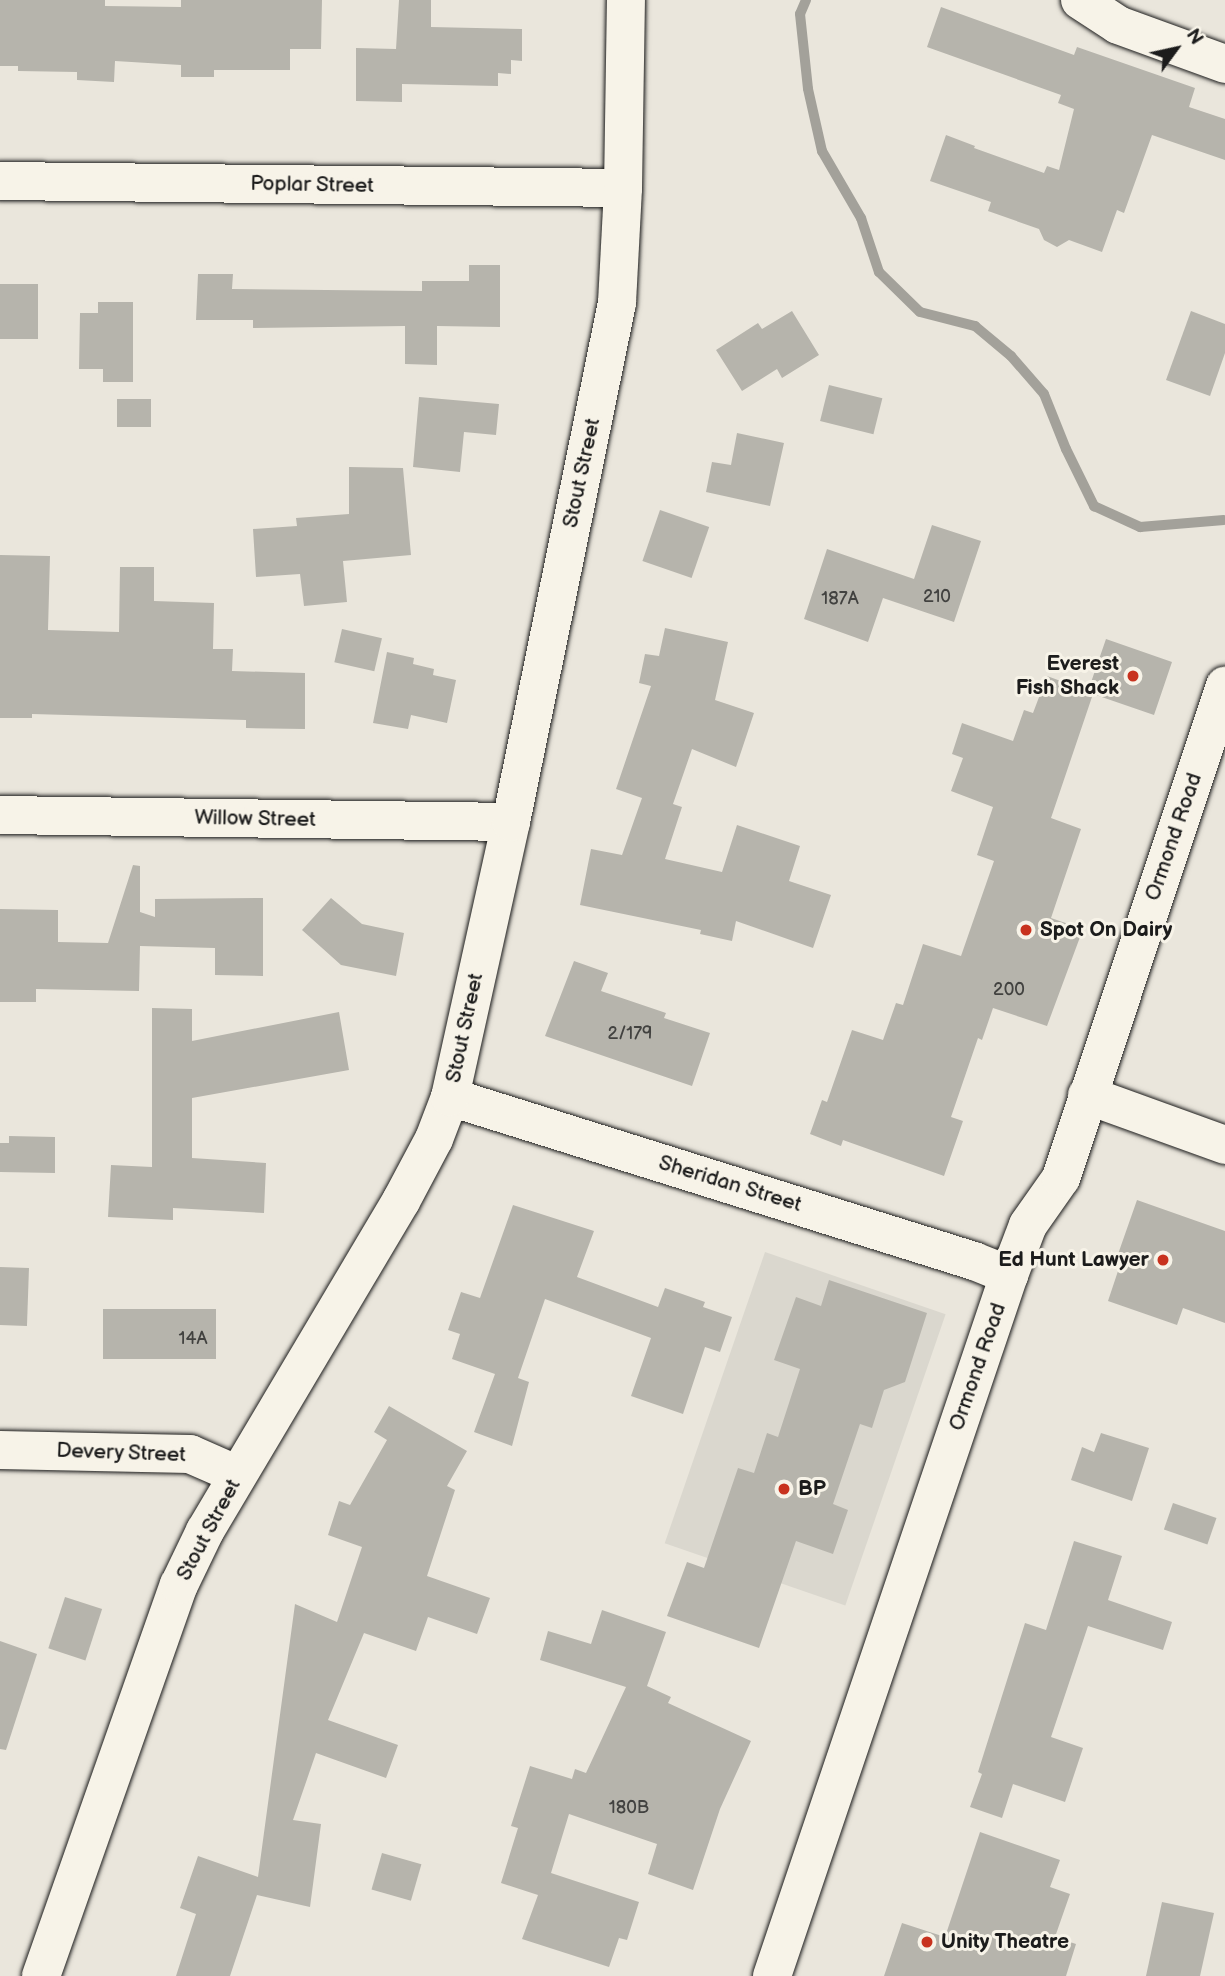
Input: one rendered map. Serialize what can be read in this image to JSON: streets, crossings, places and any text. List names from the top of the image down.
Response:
{
  "streets": {
    "street": [
      "Poplar Street",
      "Stout Street",
      "Willow Street",
      "Ormond Road",
      "Sheridan Street",
      "Devery Street"
    ]
  },
  "crossings": [
    ["Poplar Street", "Stout Street"],
    ["Stout Street", "Willow Street"],
    ["Stout Street", "Sheridan Street"],
    ["Stout Street", "Devery Street"],
    ["Ormond Road", "Sheridan Street"]
  ],
  "places": [
    "Everest Fish Shack",
    "Spot On Dairy",
    "Ed Hunt Lawyer",
    "BP",
    "Unity Theatre"
  ],
  "house_numbers": [
    "210",
    "187A",
    "200",
    "2/179",
    "14A",
    "180B"
  ],
  "north": "top right"
}
